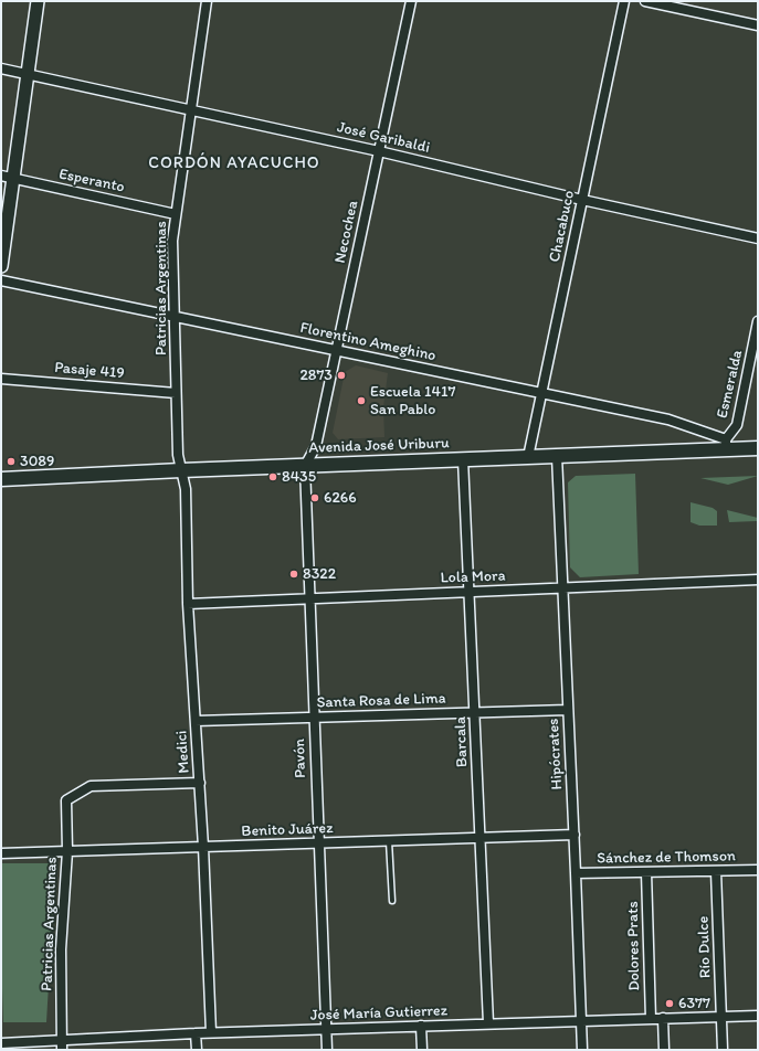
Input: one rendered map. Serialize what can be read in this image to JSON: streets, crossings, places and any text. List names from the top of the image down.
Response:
{
  "streets": {
    "main road": ["Avenida José Uriburu"],
    "street": [
      "José Garibaldi",
      "Esperanto",
      "Chacabuco",
      "Necochea",
      "Patricias Argentinas",
      "Florentino Ameghino",
      "Pasaje 419",
      "Esmeralda",
      "Lola Mora",
      "Santa Rosa de Lima",
      "Barcala",
      "Medici",
      "Hipócrates",
      "Pavón",
      "Benito Juárez",
      "Sánchez de Thomson",
      "Dolores Prats",
      "Río Dulce",
      "José María Gutierrez"
    ]
  },
  "crossings": [
    ["José Garibaldi", "Chacabuco"],
    ["José Garibaldi", "Necochea"],
    ["José Garibaldi", "Patricias Argentinas"],
    ["Esperanto", "Patricias Argentinas"],
    ["Chacabuco", "Florentino Ameghino"],
    ["Chacabuco", "Avenida José Uriburu"],
    ["Necochea", "Florentino Ameghino"],
    ["Necochea", "Avenida José Uriburu"],
    ["Necochea", "Pavón"],
    ["Patricias Argentinas", "Florentino Ameghino"],
    ["Patricias Argentinas", "Pasaje 419"],
    ["Patricias Argentinas", "Avenida José Uriburu"],
    ["Patricias Argentinas", "Medici"],
    ["Patricias Argentinas", "Benito Juárez"],
    ["Patricias Argentinas", "José María Gutierrez"],
    ["Florentino Ameghino", "Esmeralda"],
    ["Florentino Ameghino", "Avenida José Uriburu"],
    ["Esmeralda", "Avenida José Uriburu"],
    ["Avenida José Uriburu", "Barcala"],
    ["Avenida José Uriburu", "Medici"],
    ["Avenida José Uriburu", "Hipócrates"],
    ["Avenida José Uriburu", "Pavón"],
    ["Lola Mora", "Barcala"],
    ["Lola Mora", "Medici"],
    ["Lola Mora", "Hipócrates"],
    ["Lola Mora", "Pavón"],
    ["Santa Rosa de Lima", "Barcala"],
    ["Santa Rosa de Lima", "Medici"],
    ["Santa Rosa de Lima", "Hipócrates"],
    ["Santa Rosa de Lima", "Pavón"],
    ["Barcala", "Benito Juárez"],
    ["Barcala", "José María Gutierrez"],
    ["Medici", "Benito Juárez"],
    ["Medici", "José María Gutierrez"],
    ["Hipócrates", "Benito Juárez"],
    ["Hipócrates", "Sánchez de Thomson"],
    ["Hipócrates", "José María Gutierrez"],
    ["Pavón", "Benito Juárez"],
    ["Pavón", "José María Gutierrez"],
    ["Sánchez de Thomson", "Dolores Prats"],
    ["Sánchez de Thomson", "Río Dulce"],
    ["Dolores Prats", "José María Gutierrez"],
    ["Río Dulce", "José María Gutierrez"]
  ],
  "districts": ["CORDÓN AYACUCHO"],
  "places": [
    "2873",
    "Escuela 1417 San Pablo",
    "3089",
    "8435",
    "6266",
    "8322",
    "6377"
  ]
}
